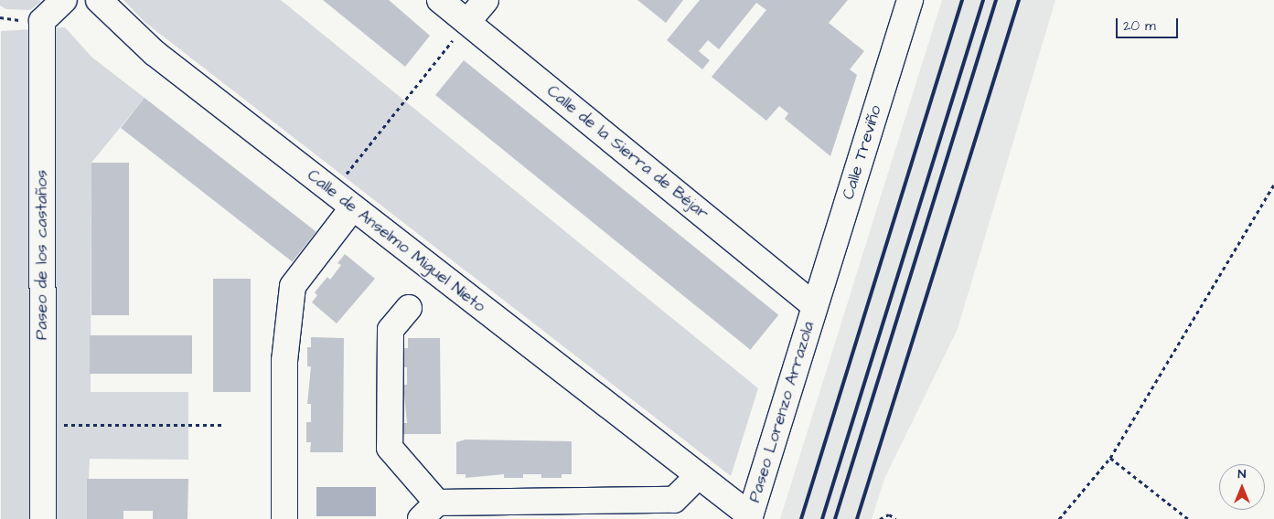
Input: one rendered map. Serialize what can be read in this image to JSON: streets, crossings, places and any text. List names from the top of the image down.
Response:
{
  "streets": {
    "street": [
      "Calle de la Sierra de Béjar",
      "Calle Treviño",
      "Calle de Anselmo Miguel Nieto",
      "Paseo de los castaños",
      "Paseo Lorenzo Arrazola"
    ]
  },
  "crossings": [
    ["Calle de la Sierra de Béjar", "Calle Treviño"],
    ["Calle de la Sierra de Béjar", "Paseo Lorenzo Arrazola"],
    ["Calle Treviño", "Paseo Lorenzo Arrazola"],
    ["Calle de Anselmo Miguel Nieto", "Paseo Lorenzo Arrazola"]
  ],
  "scale_bar": "20 m",
  "north": "top"
}
